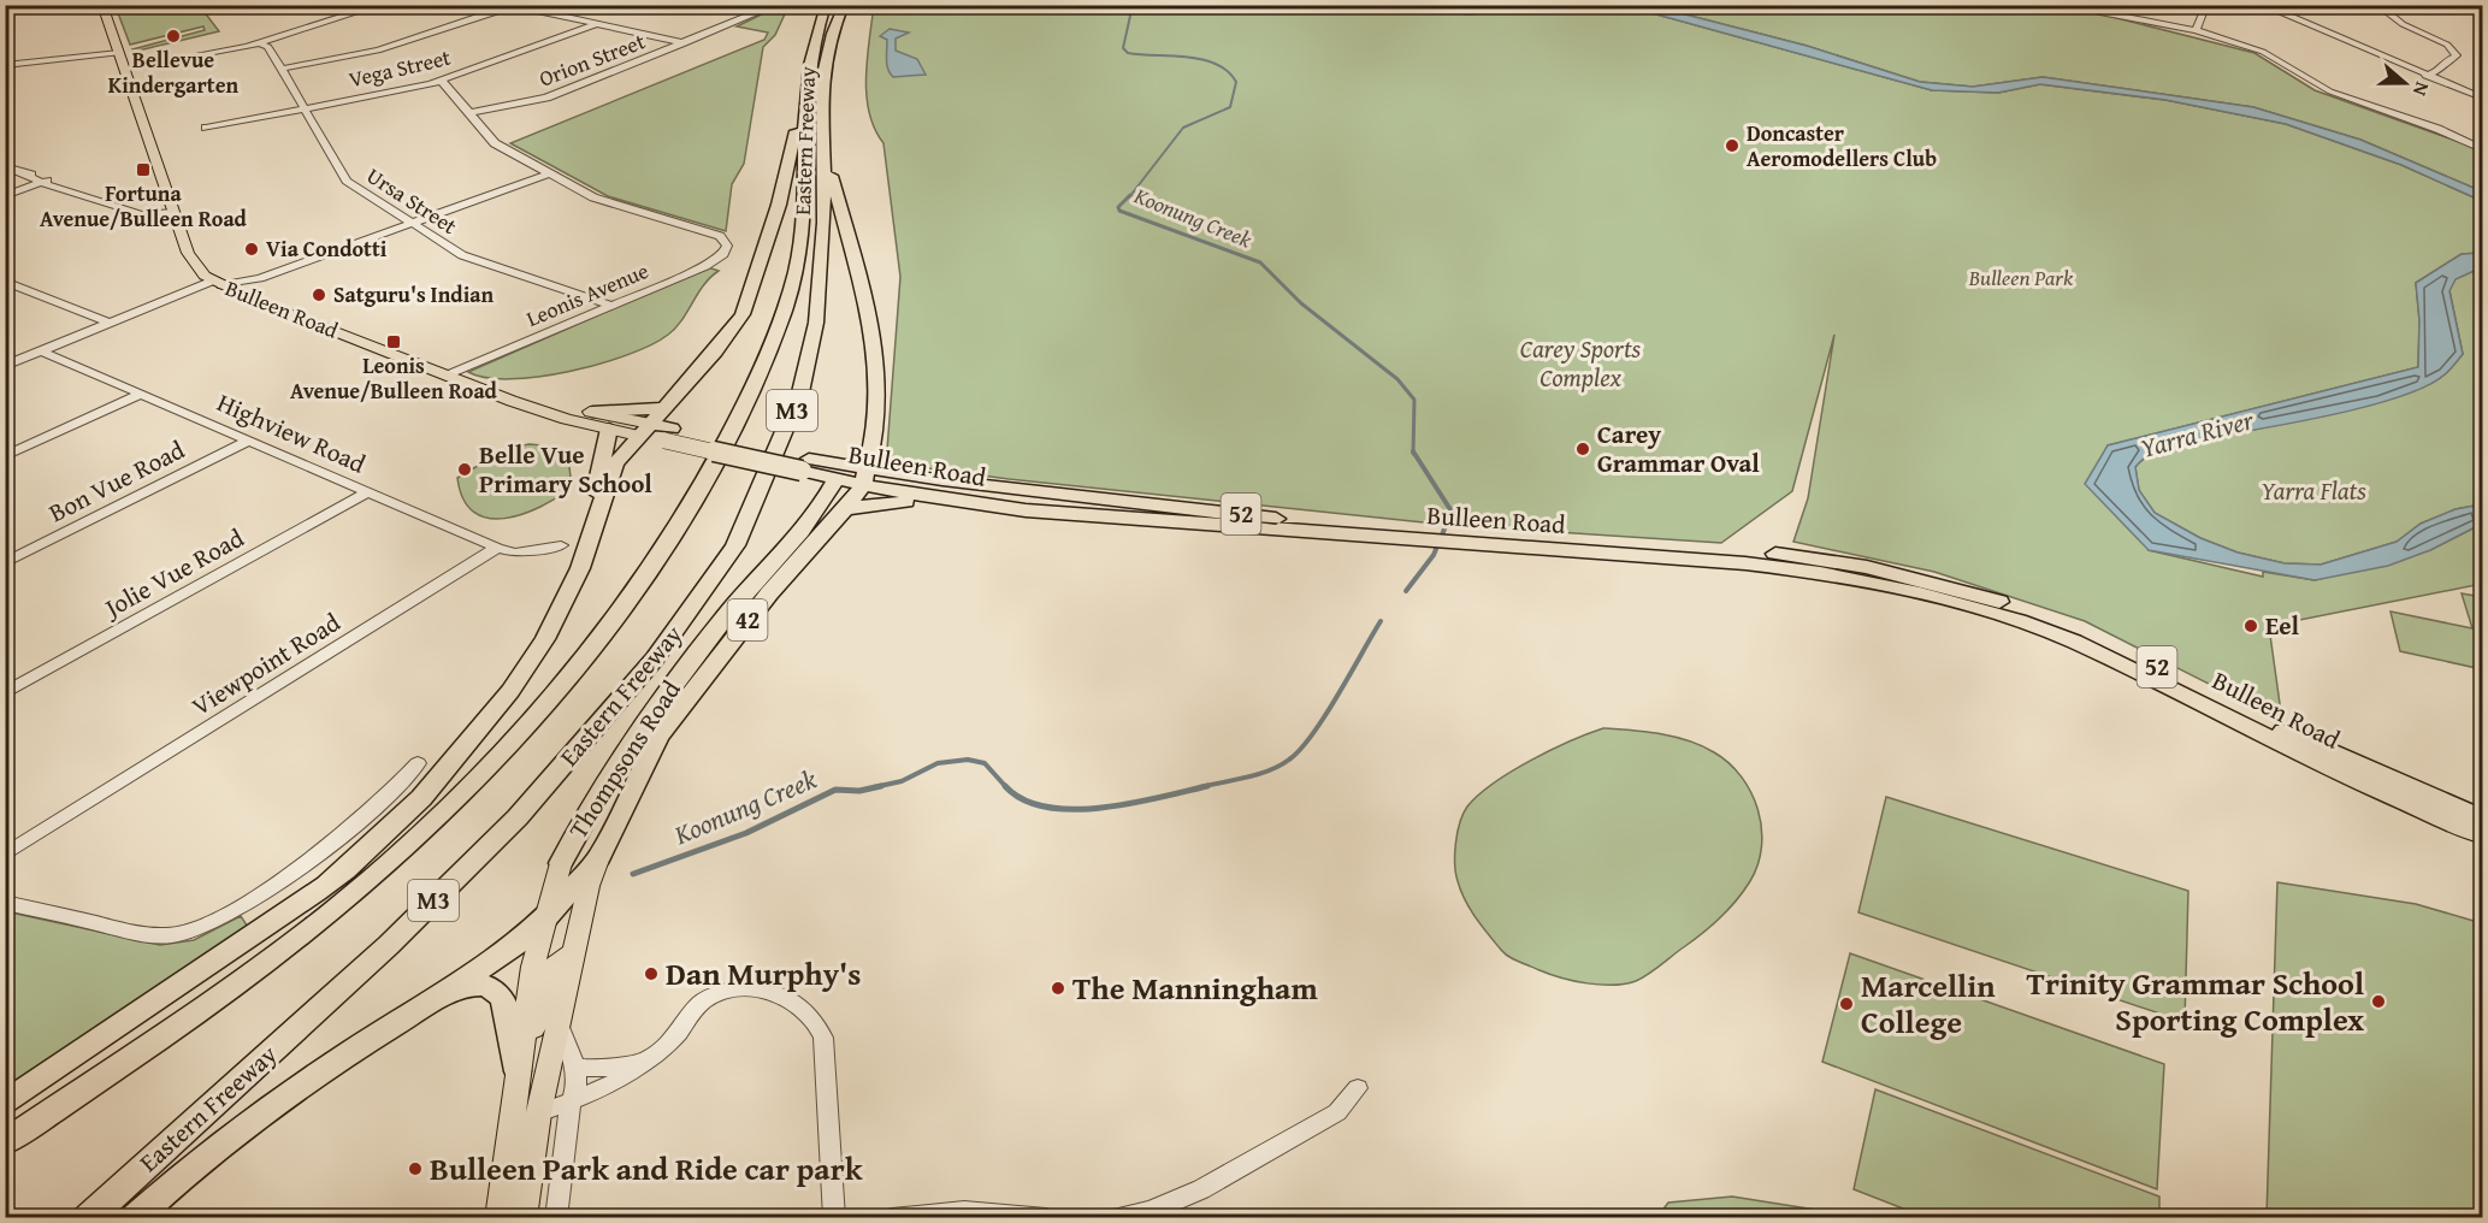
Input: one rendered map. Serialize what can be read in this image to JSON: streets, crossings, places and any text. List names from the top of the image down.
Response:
{
  "streets": {
    "highway": [
      "Eastern Freeway",
      "Bulleen Road",
      "M3",
      "52",
      "42",
      "Thompsons Road"
    ],
    "street": [
      "Orion Street",
      "Vega Street",
      "Ursa Street",
      "Leonis Avenue",
      "Highview Road",
      "Bon Vue Road",
      "Jolie Vue Road",
      "Viewpoint Road"
    ]
  },
  "crossings": [
    ["Vega Street", "Ursa Street"],
    ["Ursa Street", "Leonis Avenue"],
    ["Leonis Avenue", "Bulleen Road"],
    ["Bulleen Road", "Thompsons Road"],
    ["Highview Road", "Bon Vue Road"],
    ["Highview Road", "Jolie Vue Road"],
    ["Highview Road", "Viewpoint Road"]
  ],
  "water": ["Koonung Creek", "Yarra River"],
  "parks": ["Bulleen Park", "Carey Sports Complex", "Yarra Flats"],
  "places": {
    "other": [
      "Bellevue Kindergarten",
      "Doncaster Aeromodellers Club",
      "Via Condotti",
      "Satguru's Indian",
      "Carey Grammar Oval",
      "Belle Vue Primary School",
      "Eel",
      "Dan Murphy's",
      "The Manningham",
      "Trinity Grammar School Sporting Complex",
      "Marcellin College",
      "Bulleen Park and Ride car park"
    ],
    "transit": ["Fortuna Avenue/Bulleen Road", "Leonis Avenue/Bulleen Road"]
  },
  "north": "right"
}
